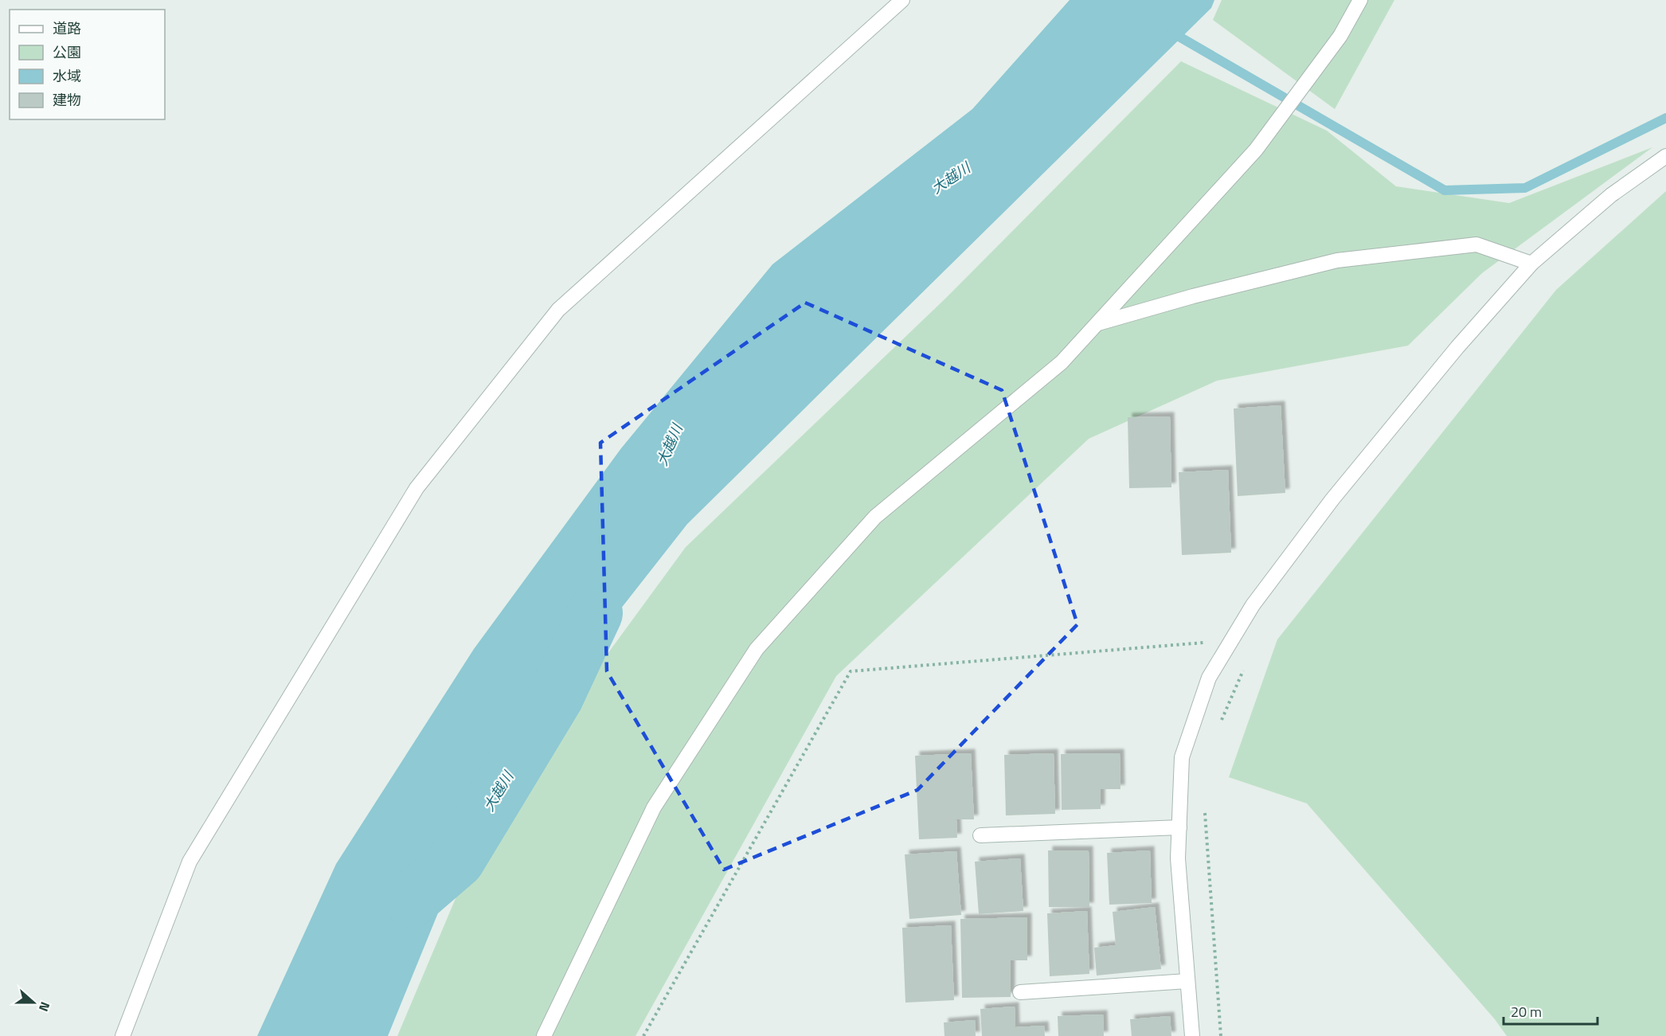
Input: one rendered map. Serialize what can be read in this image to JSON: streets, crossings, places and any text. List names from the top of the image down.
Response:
{
  "water": ["大越川"],
  "legend": [
    "道路",
    "公園",
    "水域",
    "建物"
  ],
  "scale_bar": "20 m",
  "north": "right"
}
